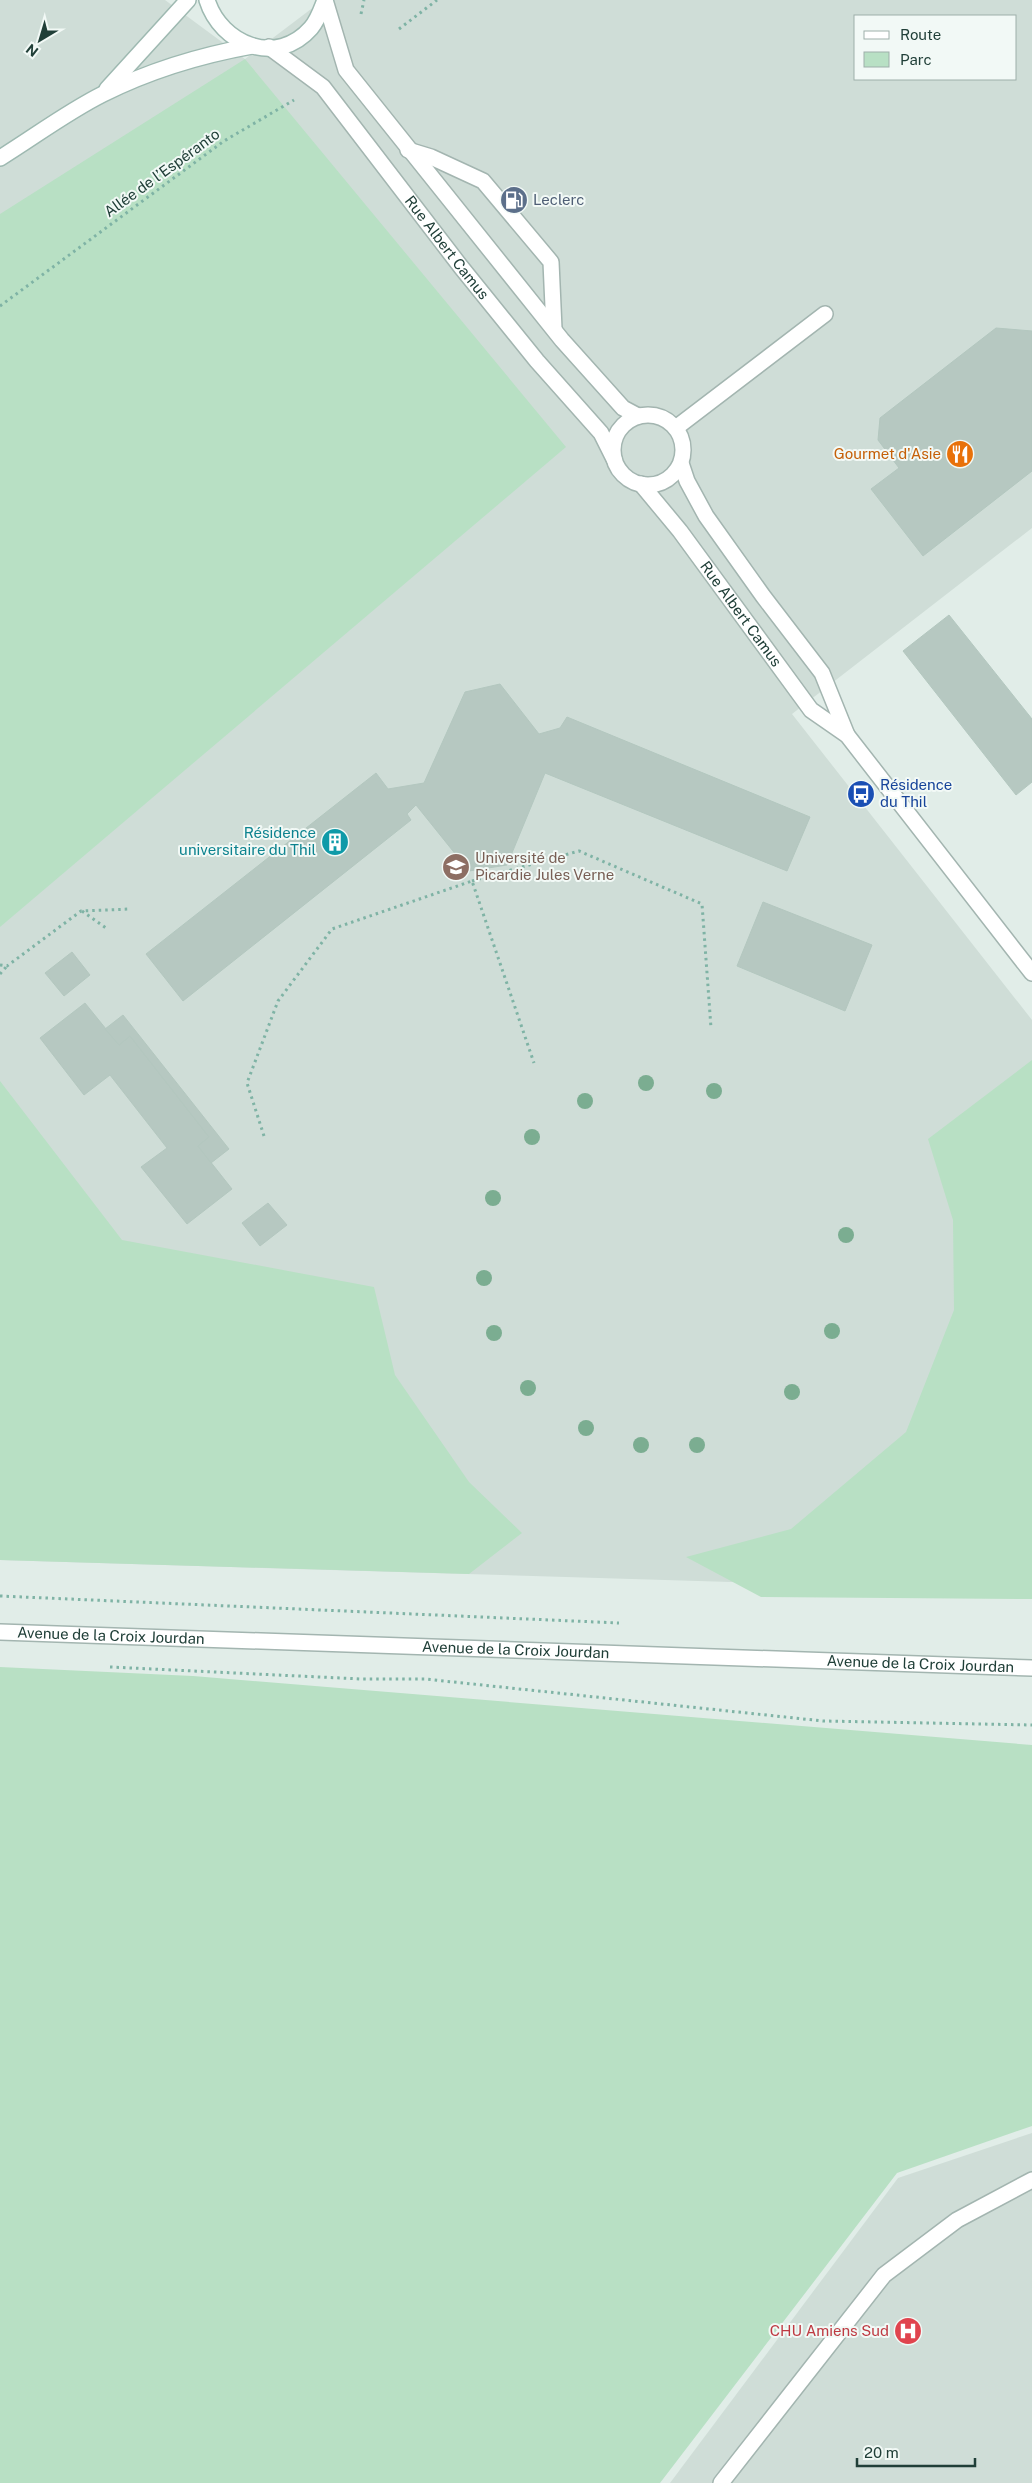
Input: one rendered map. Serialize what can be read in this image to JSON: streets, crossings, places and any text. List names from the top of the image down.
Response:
{
  "streets": {
    "street": ["Rue Albert Camus", "Avenue de la Croix Jourdan"],
    "path": ["Allée de l’Espéranto"]
  },
  "crossings": [
    ["Allée de l’Espéranto", "Rue Albert Camus"]
  ],
  "places": {
    "fuel station": ["Leclerc"],
    "restaurant": ["Gourmet d'Asie"],
    "bus stop": ["Résidence du Thil"],
    "building": ["Résidence universitaire du Thil"],
    "school or university": ["Université de Picardie Jules Verne"],
    "hospital": ["CHU Amiens Sud"]
  },
  "legend": ["Route", "Parc"],
  "scale_bar": "20 m",
  "north": "bottom left"
}
